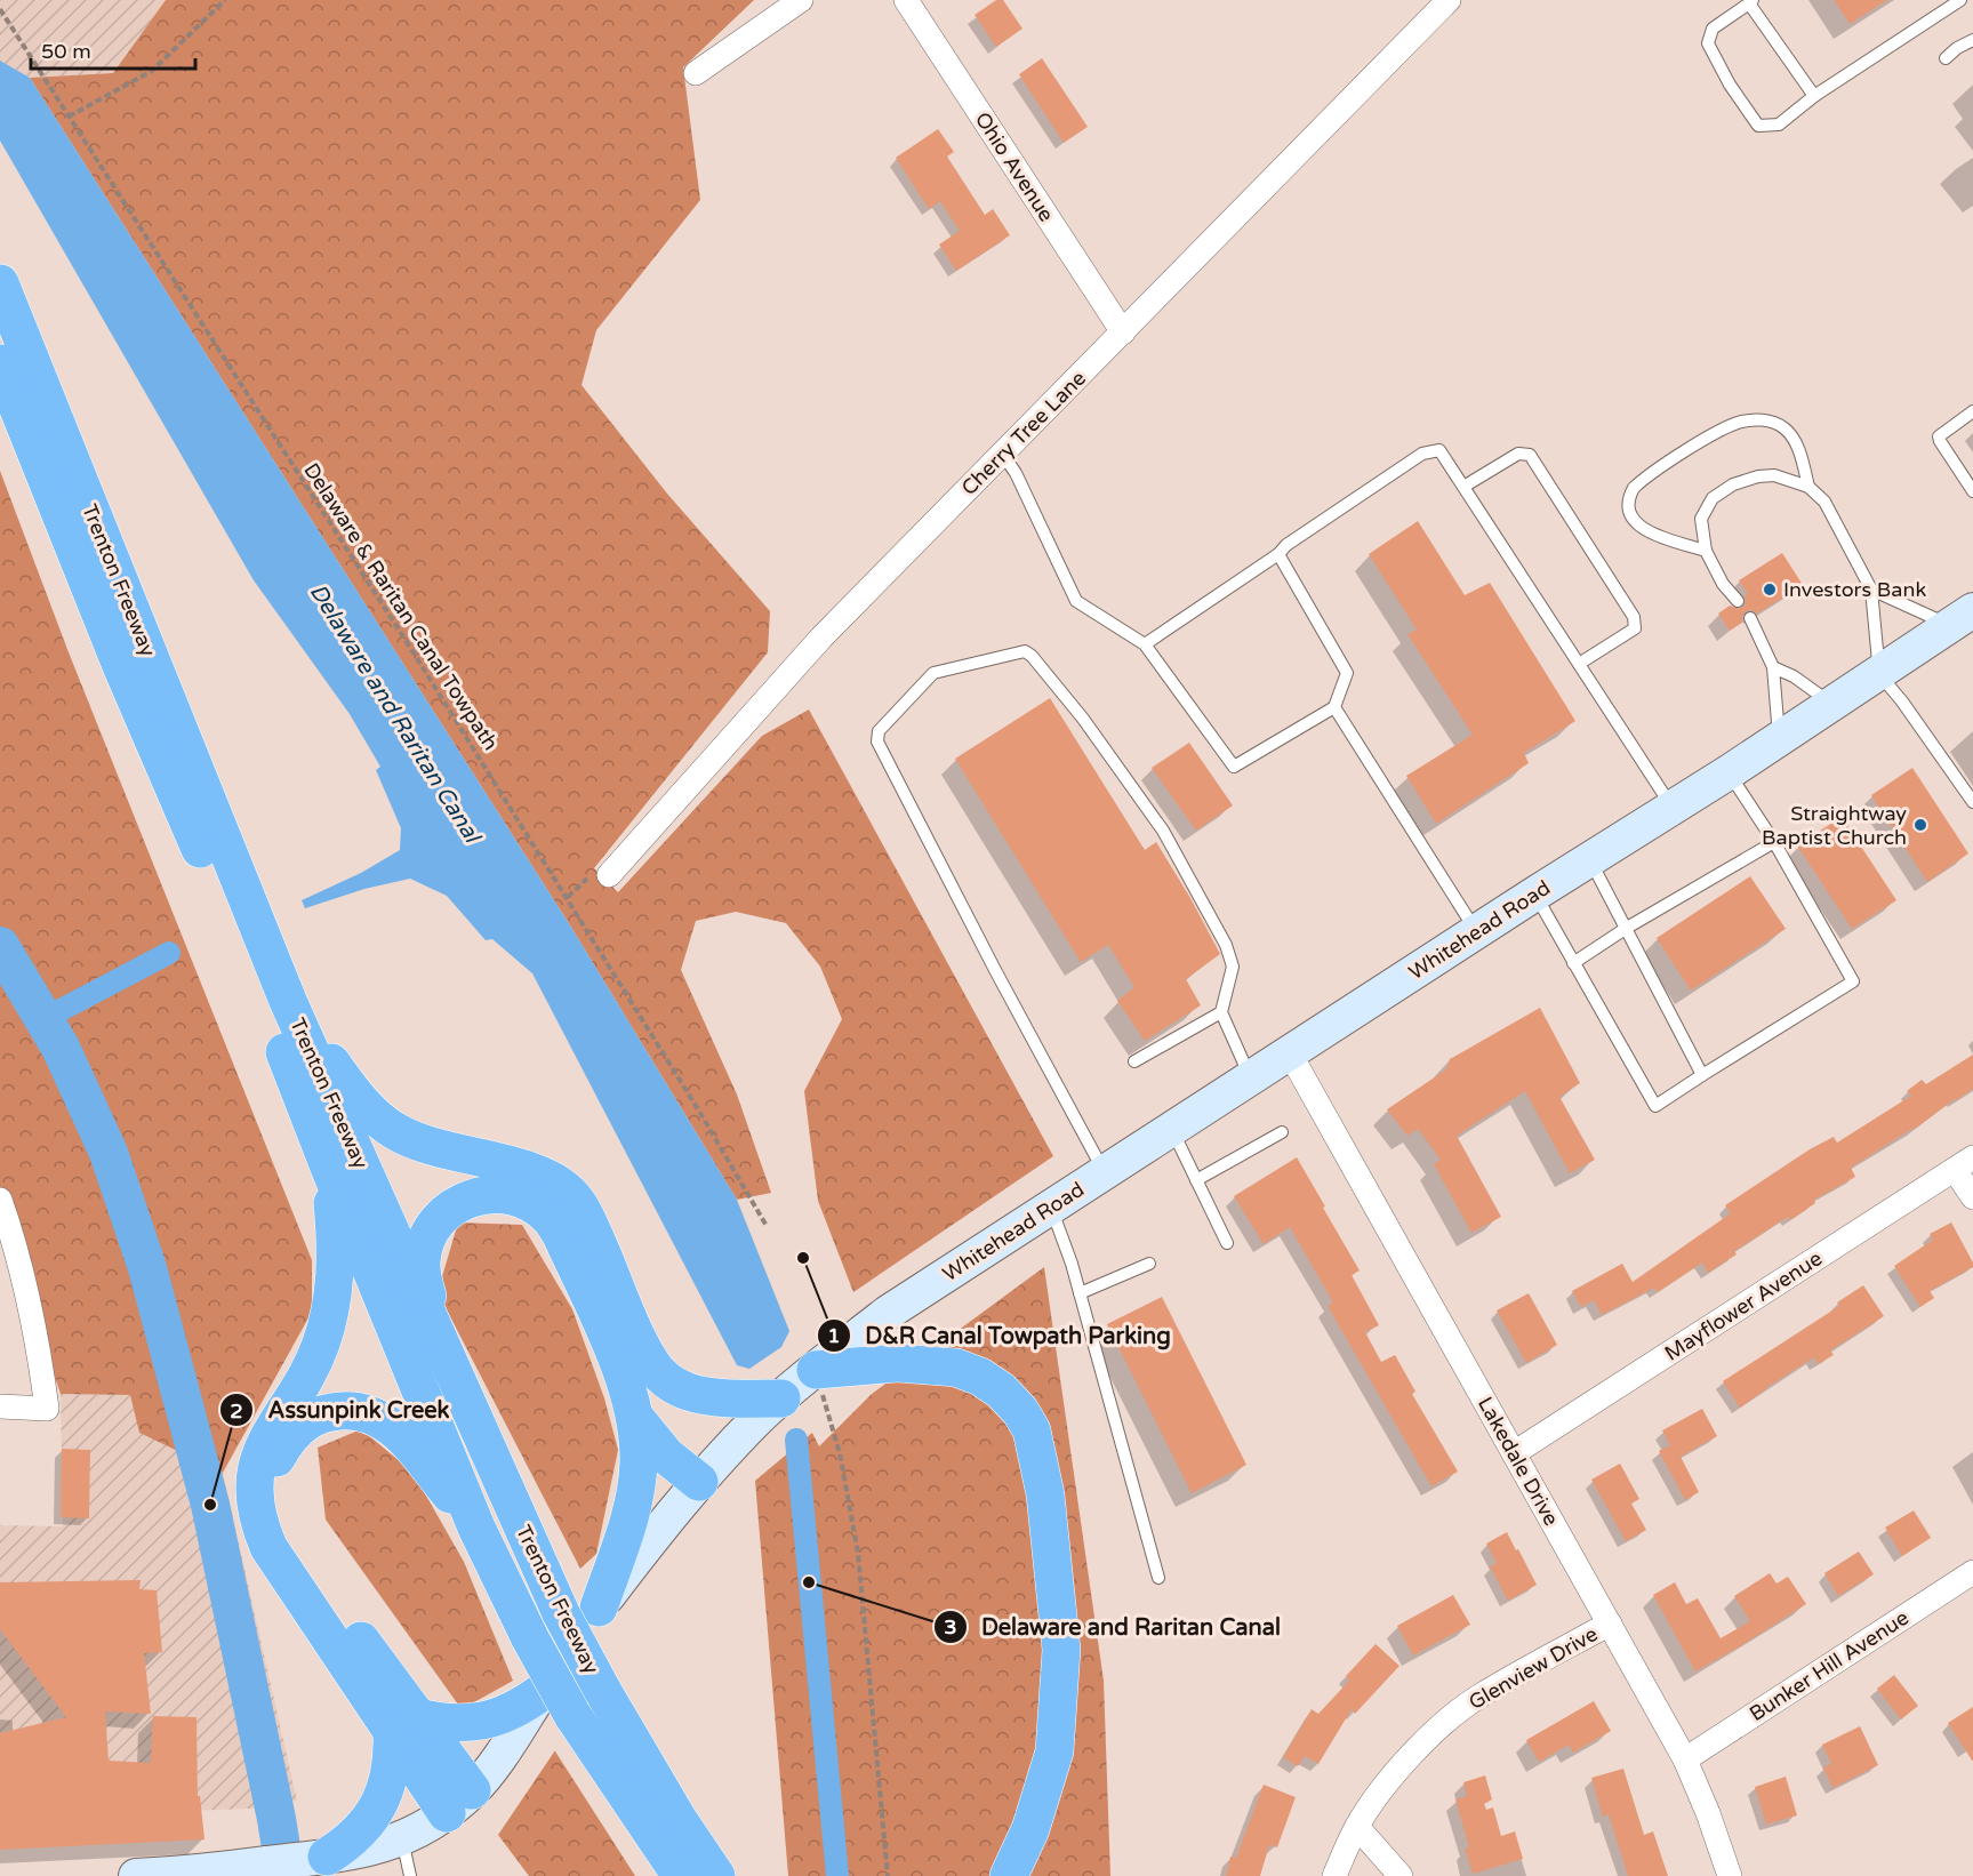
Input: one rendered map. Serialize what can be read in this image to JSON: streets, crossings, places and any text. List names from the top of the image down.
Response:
{
  "streets": {
    "highway": ["Trenton Freeway"],
    "main road": ["Whitehead Road"],
    "street": [
      "Ohio Avenue",
      "Cherry Tree Lane",
      "Mayflower Avenue",
      "Lakedale Drive",
      "Bunker Hill Avenue",
      "Glenview Drive"
    ],
    "path": ["Delaware & Raritan Canal Towpath"]
  },
  "crossings": [
    ["Ohio Avenue", "Cherry Tree Lane"],
    ["Whitehead Road", "Lakedale Drive"],
    ["Mayflower Avenue", "Lakedale Drive"],
    ["Lakedale Drive", "Bunker Hill Avenue"],
    ["Lakedale Drive", "Glenview Drive"]
  ],
  "water": ["Delaware and Raritan Canal"],
  "places": [
    "Investors Bank",
    "Straightway Baptist Church",
    "D&R Canal Towpath Parking",
    "Assunpink Creek",
    "Delaware and Raritan Canal"
  ],
  "scale_bar": "50 m"
}
